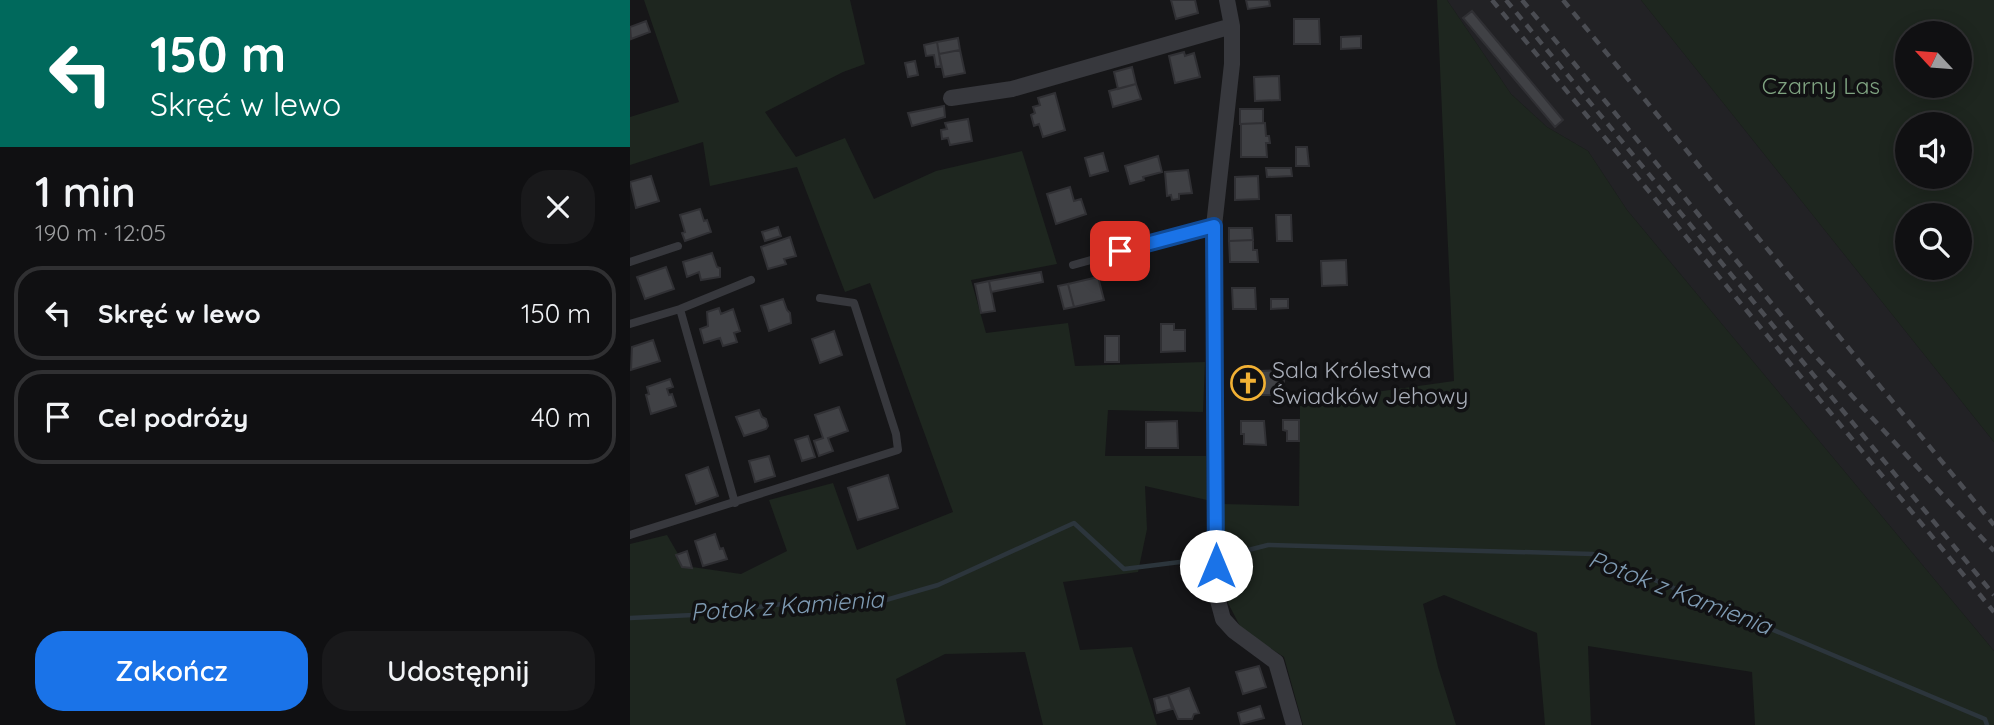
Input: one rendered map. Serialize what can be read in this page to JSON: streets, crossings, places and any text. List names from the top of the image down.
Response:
{
  "water": ["Potok z Kamienia"],
  "parks": ["Czarny Las"],
  "places": {
    "church": ["Sala Królestwa Świadków Jehowy"]
  },
  "north": "top left",
  "page": {
    "turn": ["150 m", "Skręć w lewo"],
    "heading": ["1 min", "190 m · 12:05"],
    "list": [
      {
        "name": "Skręć w lewo",
        "value": "150 m"
      },
      {
        "name": "Cel podróży",
        "value": "40 m"
      }
    ],
    "buttons": ["Zakończ", "Udostępnij"]
  }
}
